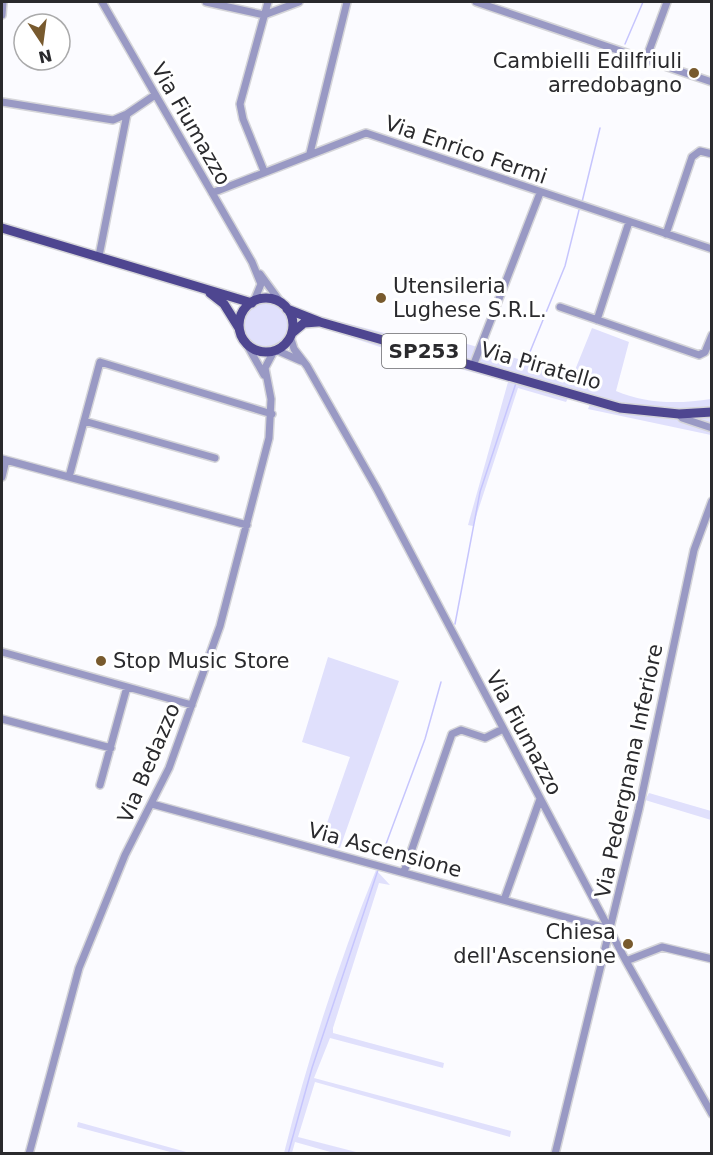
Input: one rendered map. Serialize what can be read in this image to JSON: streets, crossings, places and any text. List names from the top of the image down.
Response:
{
  "streets": {
    "main road": ["SP253", "Via Piratello"],
    "street": [
      "Via Fiumazzo",
      "Via Enrico Fermi",
      "Via Bedazzo",
      "Via Pedergnana Inferiore",
      "Via Ascensione"
    ]
  },
  "crossings": [
    ["Via Fiumazzo", "Via Enrico Fermi"],
    ["Via Fiumazzo", "SP253"],
    ["Via Fiumazzo", "Via Piratello"],
    ["Via Fiumazzo", "Via Bedazzo"],
    ["Via Fiumazzo", "Via Pedergnana Inferiore"],
    ["Via Fiumazzo", "Via Ascensione"],
    ["SP253", "Via Piratello"],
    ["SP253", "Via Bedazzo"],
    ["Via Piratello", "Via Bedazzo"],
    ["Via Bedazzo", "Via Ascensione"],
    ["Via Pedergnana Inferiore", "Via Ascensione"]
  ],
  "places": [
    "Cambielli Edilfriuli arredobagno",
    "Utensileria Lughese S.R.L.",
    "Stop Music Store",
    "Chiesa dell'Ascensione"
  ],
  "north": "bottom"
}
